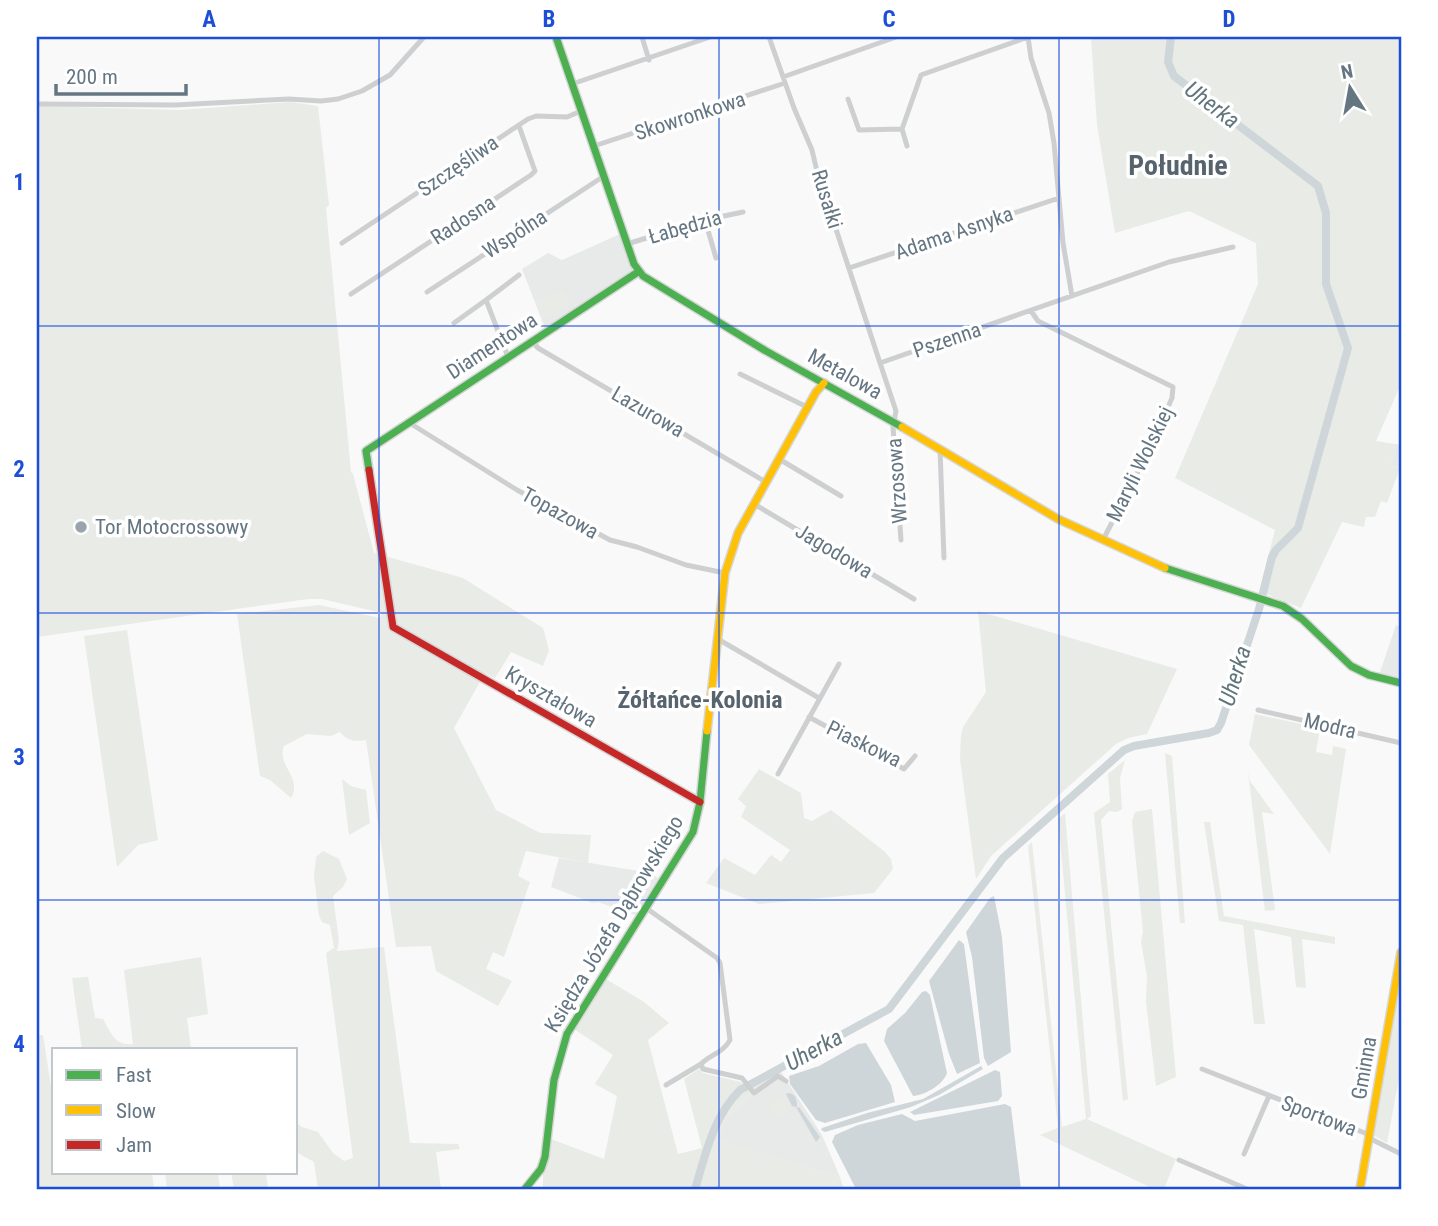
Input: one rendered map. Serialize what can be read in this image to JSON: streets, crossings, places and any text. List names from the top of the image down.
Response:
{
  "streets": {
    "street": [
      "Skowronkowa",
      "Szczęśliwa",
      "Rusałki",
      "Radosna",
      "Łabędzia",
      "Adama Asnyka",
      "Wspólna",
      "Pszenna",
      "Diamentowa",
      "Metalowa",
      "Lazurowa",
      "Maryli Wolskiej",
      "Wrzosowa",
      "Topazowa",
      "Jagodowa",
      "Kryształowa",
      "Modra",
      "Piaskowa",
      "Księdza Józefa Dąbrowskiego",
      "Gminna",
      "Sportowa"
    ]
  },
  "crossings": [
    ["Skowronkowa", "Rusałki"],
    ["Szczęśliwa", "Radosna"],
    ["Rusałki", "Adama Asnyka"],
    ["Rusałki", "Pszenna"],
    ["Pszenna", "Maryli Wolskiej"],
    ["Diamentowa", "Metalowa"],
    ["Diamentowa", "Lazurowa"],
    ["Diamentowa", "Topazowa"],
    ["Diamentowa", "Kryształowa"],
    ["Metalowa", "Maryli Wolskiej"],
    ["Metalowa", "Wrzosowa"],
    ["Metalowa", "Księdza Józefa Dąbrowskiego"],
    ["Lazurowa", "Księdza Józefa Dąbrowskiego"],
    ["Topazowa", "Księdza Józefa Dąbrowskiego"],
    ["Jagodowa", "Księdza Józefa Dąbrowskiego"],
    ["Kryształowa", "Księdza Józefa Dąbrowskiego"],
    ["Piaskowa", "Księdza Józefa Dąbrowskiego"],
    ["Gminna", "Sportowa"]
  ],
  "districts": ["Południe", "Żółtańce-Kolonia"],
  "water": ["Uherka"],
  "places": ["Tor Motocrossowy"],
  "legend": ["Fast", "Slow", "Jam"],
  "scale_bar": "200 m",
  "north": "top",
  "grid": {
    "columns": [
      "A",
      "B",
      "C",
      "D"
    ],
    "rows": [
      "1",
      "2",
      "3",
      "4"
    ]
  }
}
